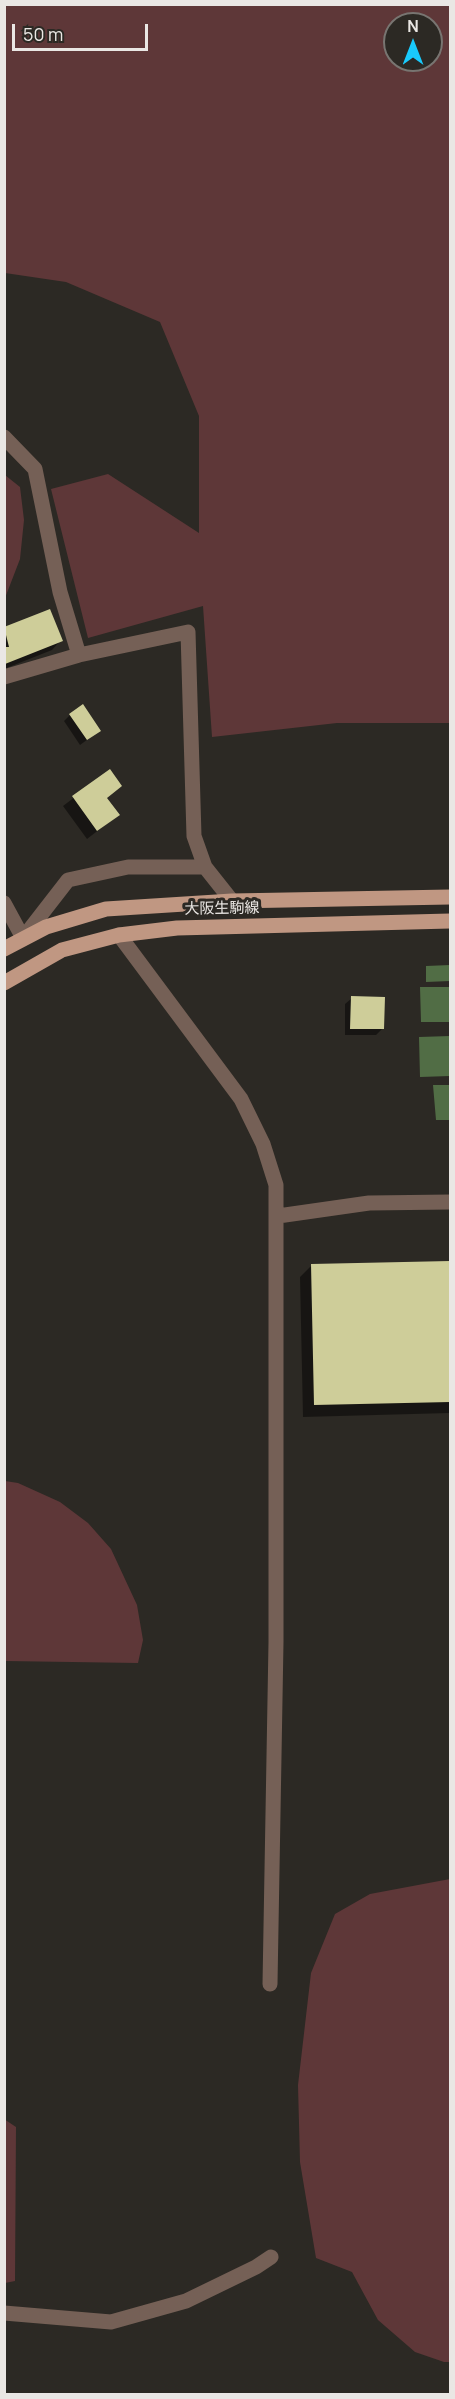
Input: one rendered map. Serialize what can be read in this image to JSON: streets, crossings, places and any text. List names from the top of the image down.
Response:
{
  "streets": {
    "main road": ["大阪生駒線"]
  },
  "scale_bar": "50 m",
  "north": "top"
}
